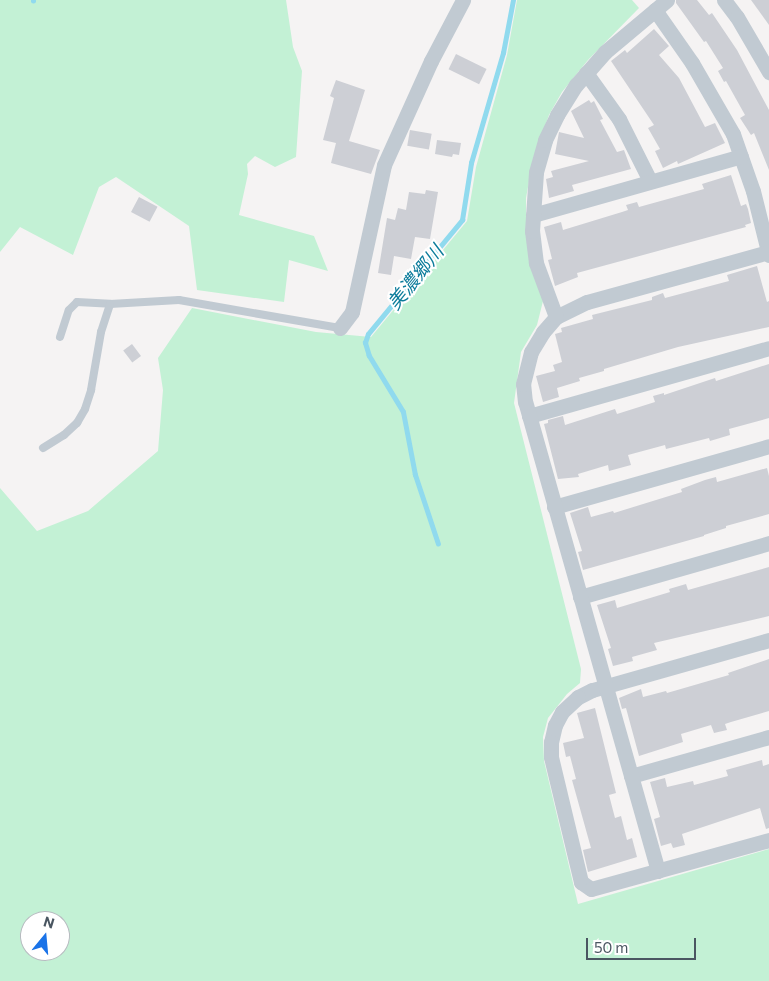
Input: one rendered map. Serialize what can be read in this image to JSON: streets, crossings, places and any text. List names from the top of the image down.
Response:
{
  "water": ["美濃郷川"],
  "scale_bar": "50 m",
  "north": "top"
}
